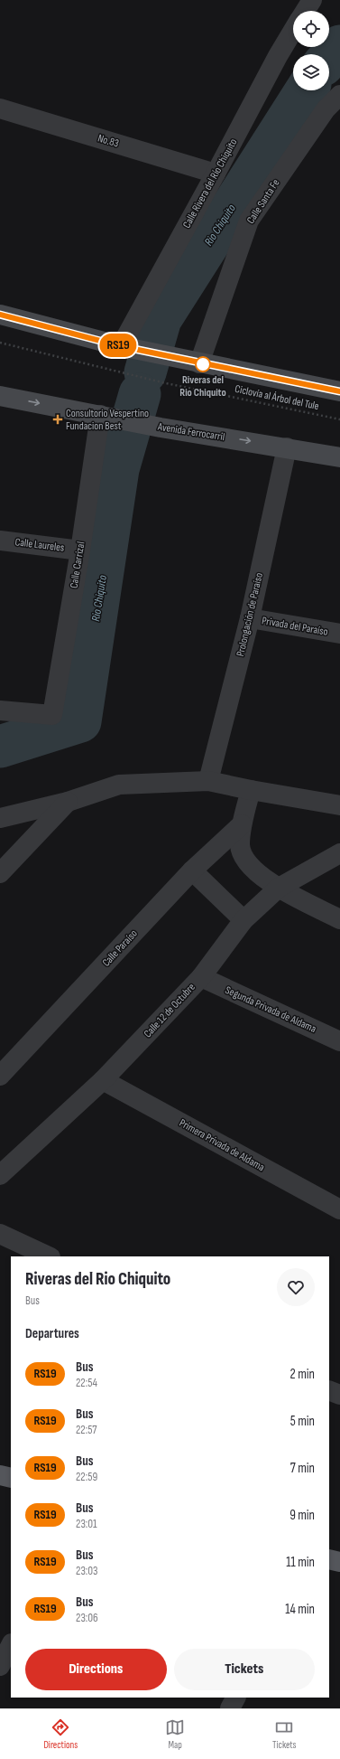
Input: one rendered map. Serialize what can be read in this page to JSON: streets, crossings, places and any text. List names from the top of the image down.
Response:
{
  "streets": {
    "main road": ["Avenida Ferrocarril"],
    "street": [
      "No.83",
      "Calle Rivera del Río Chiquito",
      "Calle Santa Fe",
      "Calle Laureles",
      "Calle Carrizal",
      "Prolongación de Paraíso",
      "Privada del Paraíso",
      "Calle Paraíso",
      "Segunda Privada de Aldama",
      "Calle 12 de Octubre",
      "Primera Privada de Aldama"
    ],
    "path": ["Ciclovía al Árbol del Tule"]
  },
  "crossings": [
    ["No.83", "Calle Rivera del Río Chiquito"],
    ["Avenida Ferrocarril", "Calle Carrizal"],
    ["Avenida Ferrocarril", "Prolongación de Paraíso"],
    ["Calle Laureles", "Calle Carrizal"],
    ["Prolongación de Paraíso", "Privada del Paraíso"],
    ["Segunda Privada de Aldama", "Calle 12 de Octubre"],
    ["Calle 12 de Octubre", "Primera Privada de Aldama"]
  ],
  "water": ["Rio Chiquito"],
  "places": {
    "other": ["Riveras del Rio Chiquito"],
    "health": ["Consultorio Vespertino Fundacion Best"]
  },
  "lines": ["bus line RS19"],
  "page": {
    "on_map": "RS19",
    "heading": [
      ["Riveras del Rio Chiquito", "Bus"],
      "Departures"
    ],
    "list": [
      {
        "mark": "RS19",
        "name": "Bus",
        "note": "22:54",
        "value": "2 min"
      },
      {
        "mark": "RS19",
        "name": "Bus",
        "note": "22:57",
        "value": "5 min"
      },
      {
        "mark": "RS19",
        "name": "Bus",
        "note": "22:59",
        "value": "7 min"
      },
      {
        "mark": "RS19",
        "name": "Bus",
        "note": "23:01",
        "value": "9 min"
      },
      {
        "mark": "RS19",
        "name": "Bus",
        "note": "23:03",
        "value": "11 min"
      },
      {
        "mark": "RS19",
        "name": "Bus",
        "note": "23:06",
        "value": "14 min"
      }
    ],
    "buttons": ["Directions", "Tickets"],
    "tabs": ["Directions", "Map", "Tickets"]
  }
}
